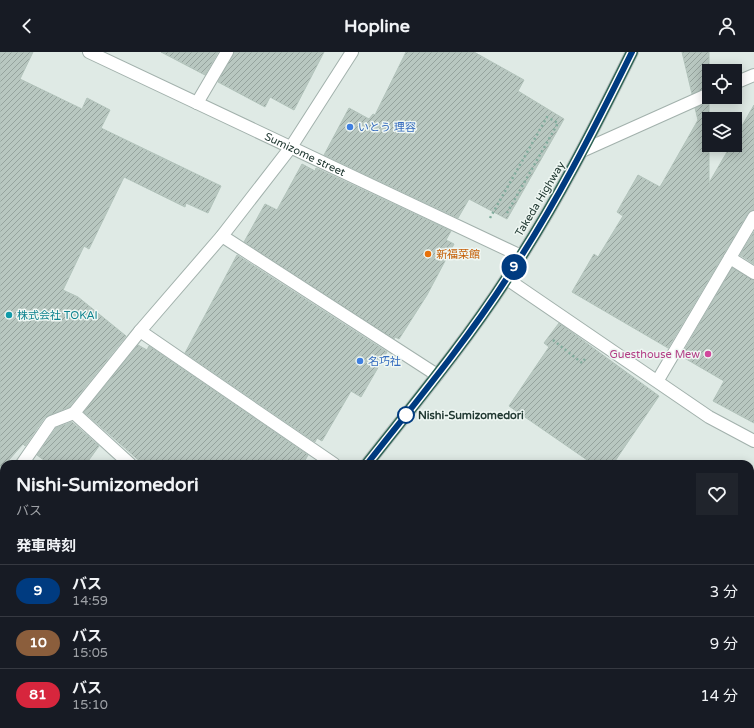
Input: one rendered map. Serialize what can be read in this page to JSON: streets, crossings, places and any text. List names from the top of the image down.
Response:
{
  "streets": {
    "highway": ["Takeda Highway"],
    "street": ["Sumizome street"]
  },
  "crossings": [
    ["Sumizome street", "Takeda Highway"]
  ],
  "places": [
    "いとう 理容",
    "新福菜館",
    "株式会社 TOKAI",
    "Guesthouse Mew",
    "名巧社",
    "Nishi-Sumizomedori"
  ],
  "lines": ["bus line 9"],
  "page": {
    "header": "Hopline",
    "on_map": "9",
    "heading": [
      ["Nishi-Sumizomedori", "バス"],
      "発車時刻"
    ],
    "list": [
      {
        "mark": "9",
        "name": "バス",
        "note": "14:59",
        "value": "3 分"
      },
      {
        "mark": "10",
        "name": "バス",
        "note": "15:05",
        "value": "9 分"
      },
      {
        "mark": "81",
        "name": "バス",
        "note": "15:10",
        "value": "14 分"
      }
    ]
  }
}
